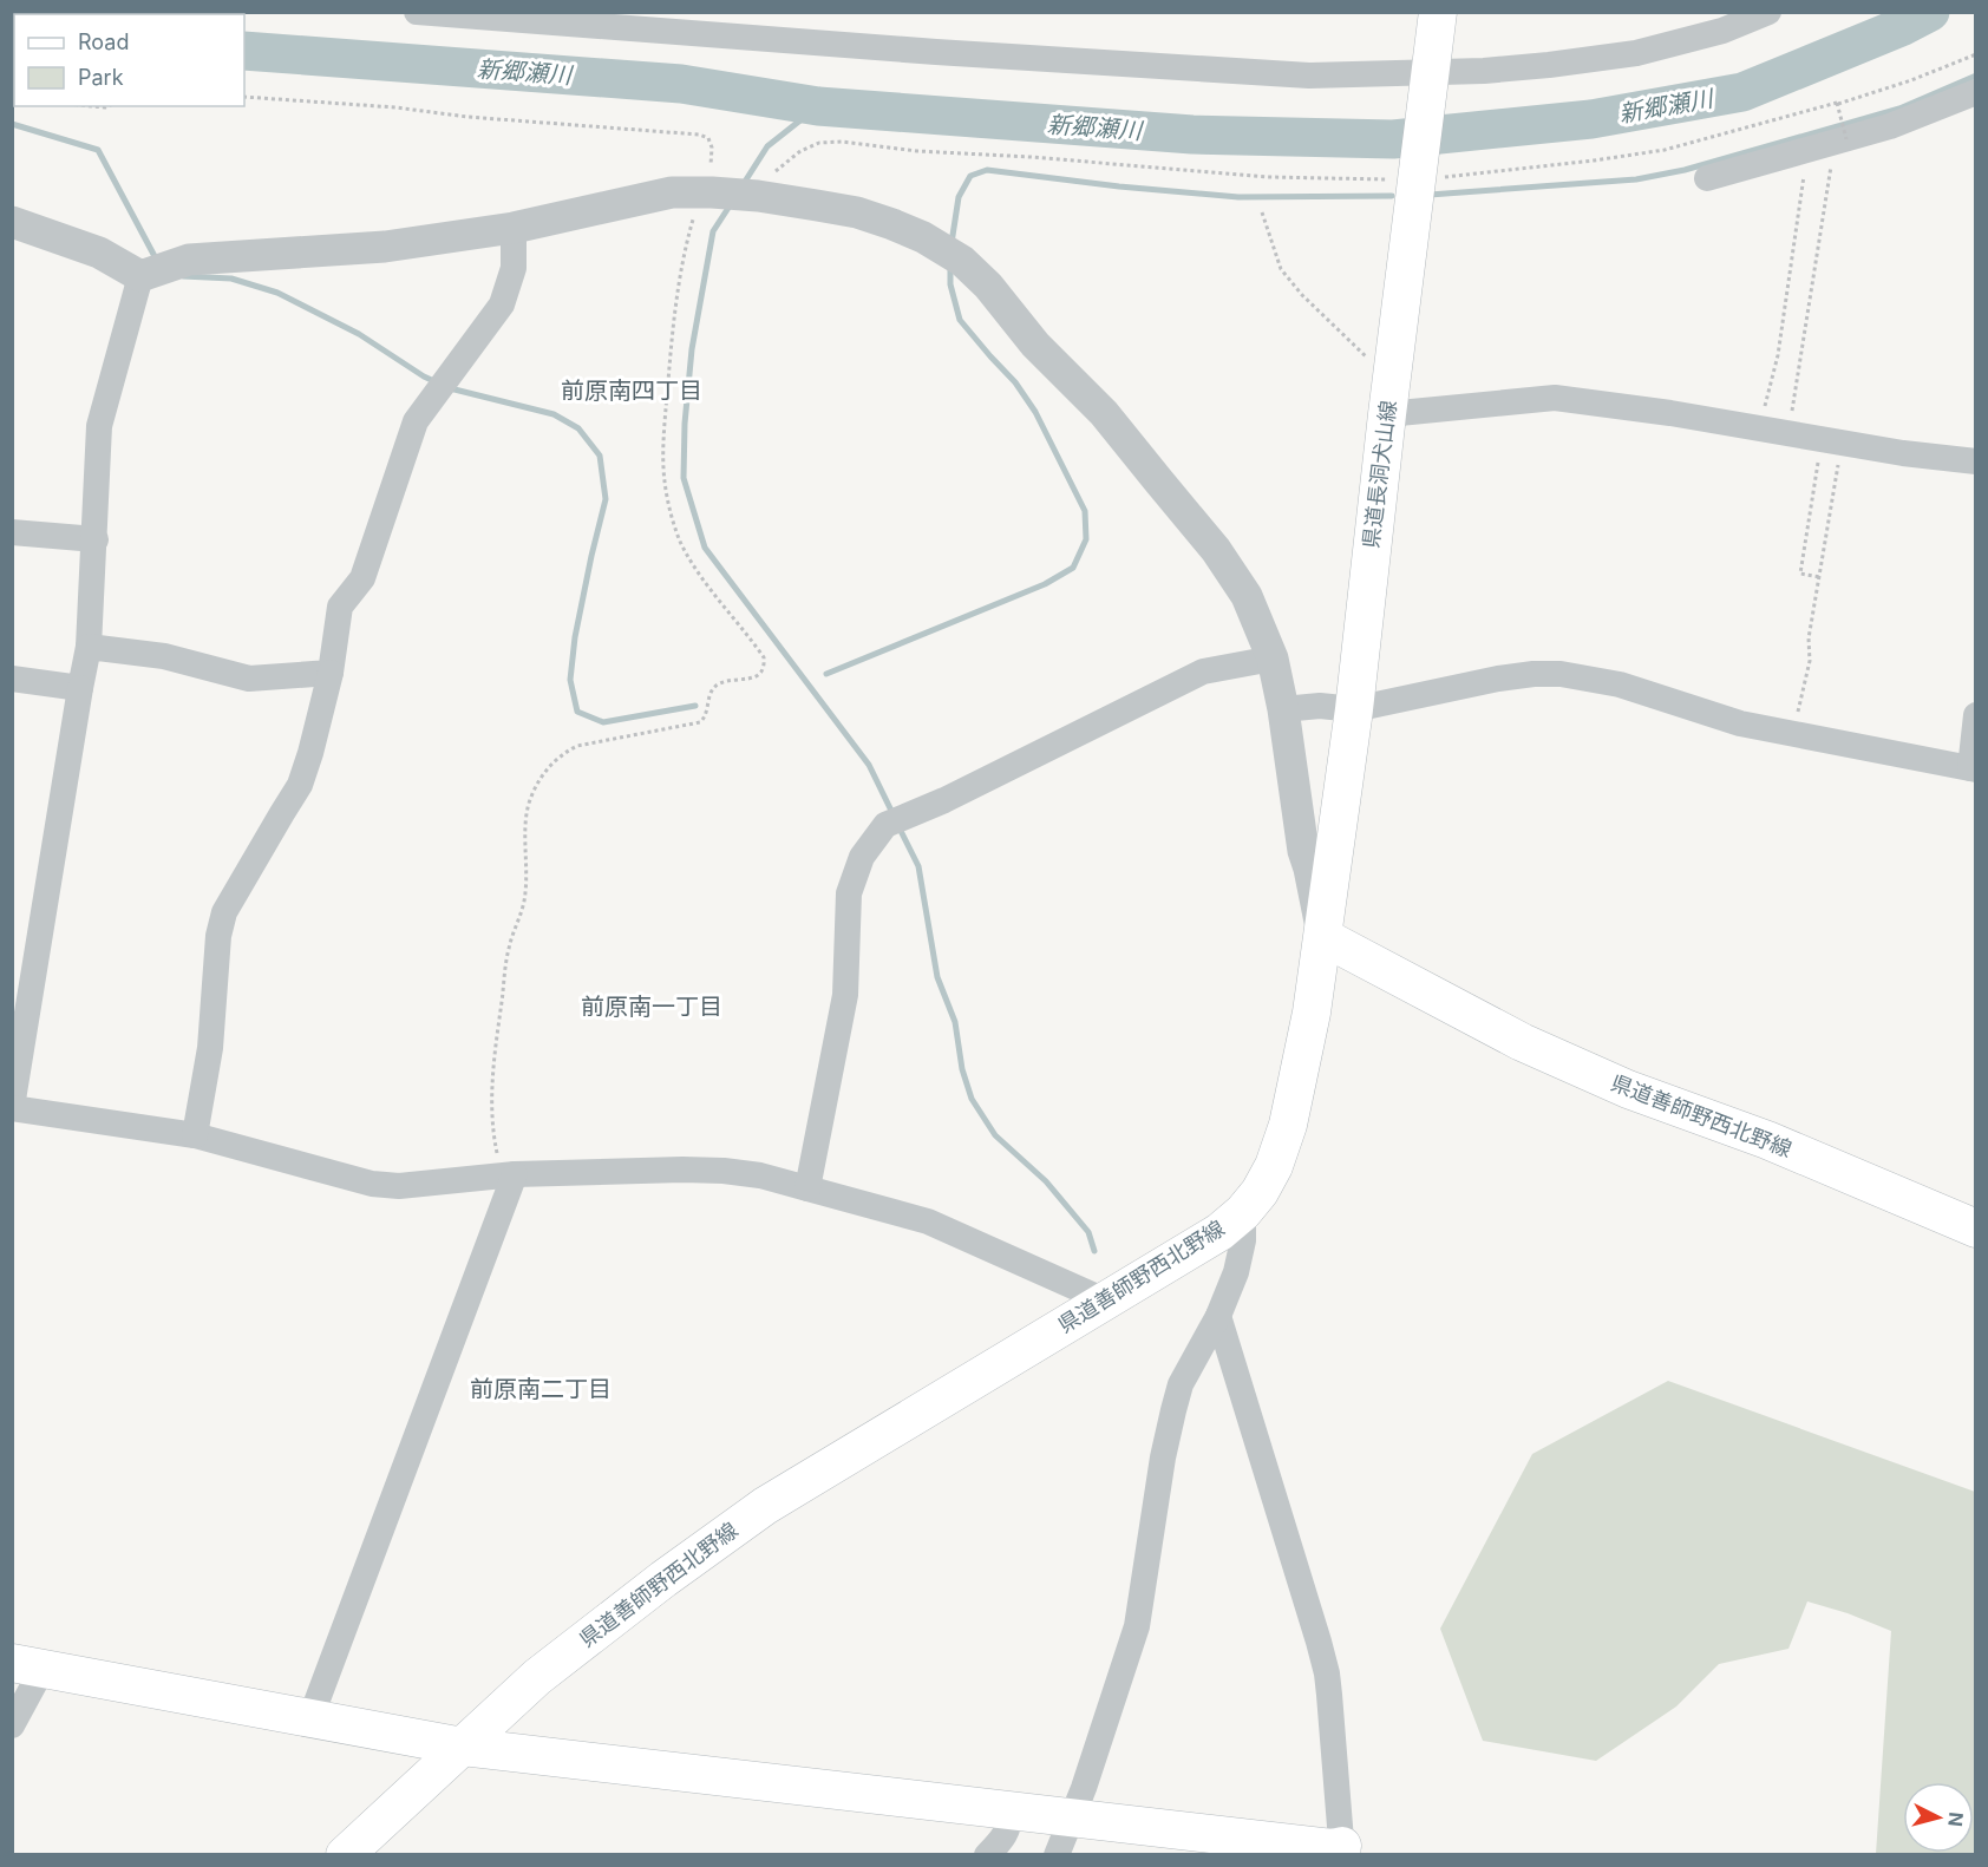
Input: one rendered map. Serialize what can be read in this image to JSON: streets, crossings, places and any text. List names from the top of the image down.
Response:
{
  "streets": {
    "main road": ["県道長洞犬山線", "県道善師野西北野線"]
  },
  "crossings": [
    ["県道長洞犬山線", "県道善師野西北野線"]
  ],
  "districts": ["前原南四丁目", "前原南一丁目", "前原南二丁目"],
  "water": ["新郷瀬川"],
  "legend": ["Road", "Park"],
  "north": "right"
}
